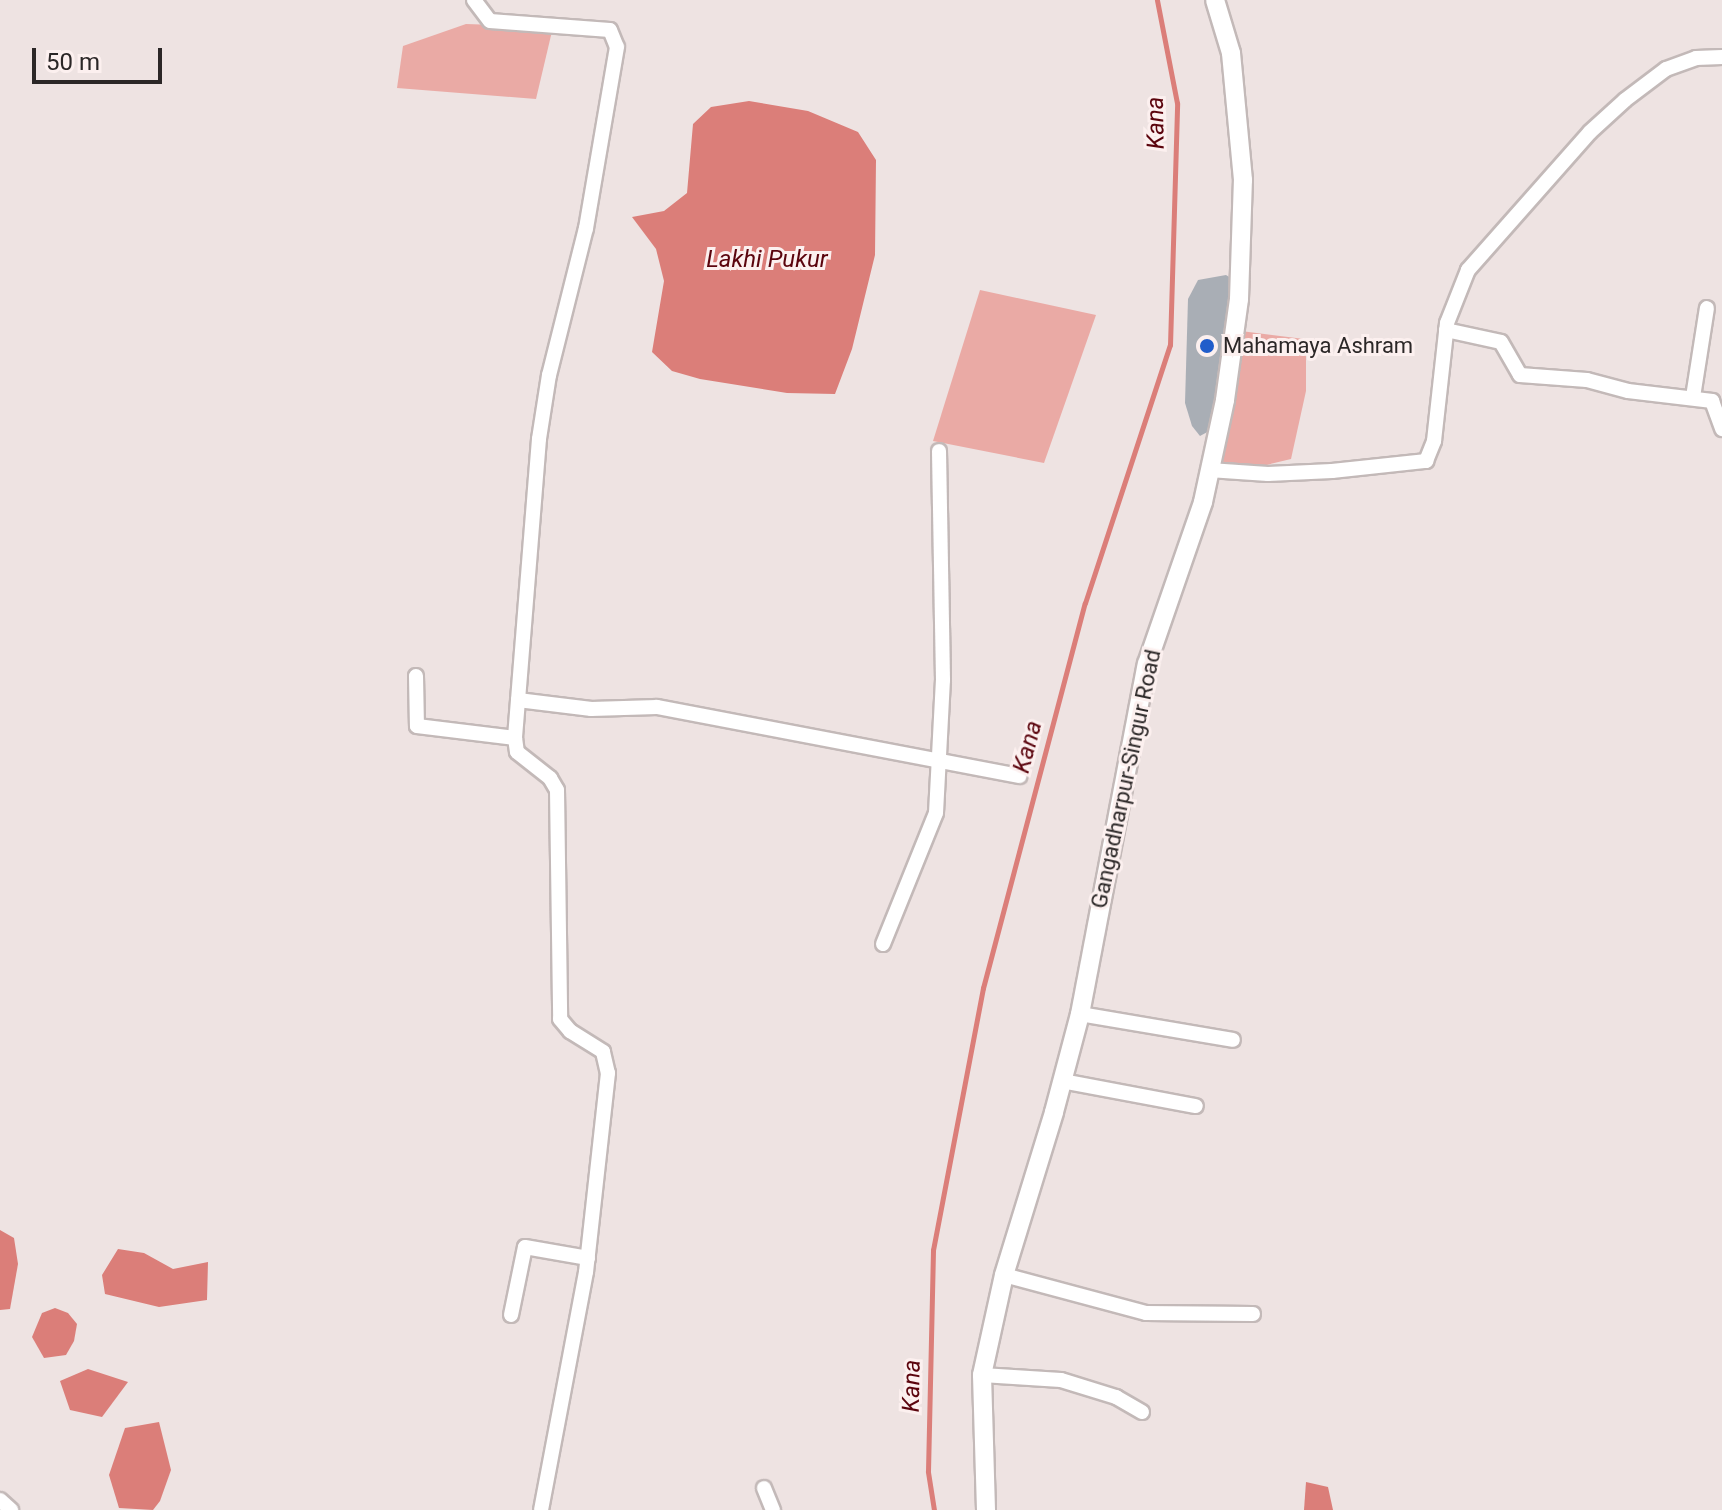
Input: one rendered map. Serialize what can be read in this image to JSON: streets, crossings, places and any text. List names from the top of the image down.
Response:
{
  "streets": {
    "street": ["Gangadharpur-Singur Road"]
  },
  "water": ["Kana", "Lakhi Pukur"],
  "places": ["Mahamaya Ashram"],
  "scale_bar": "50 m"
}
